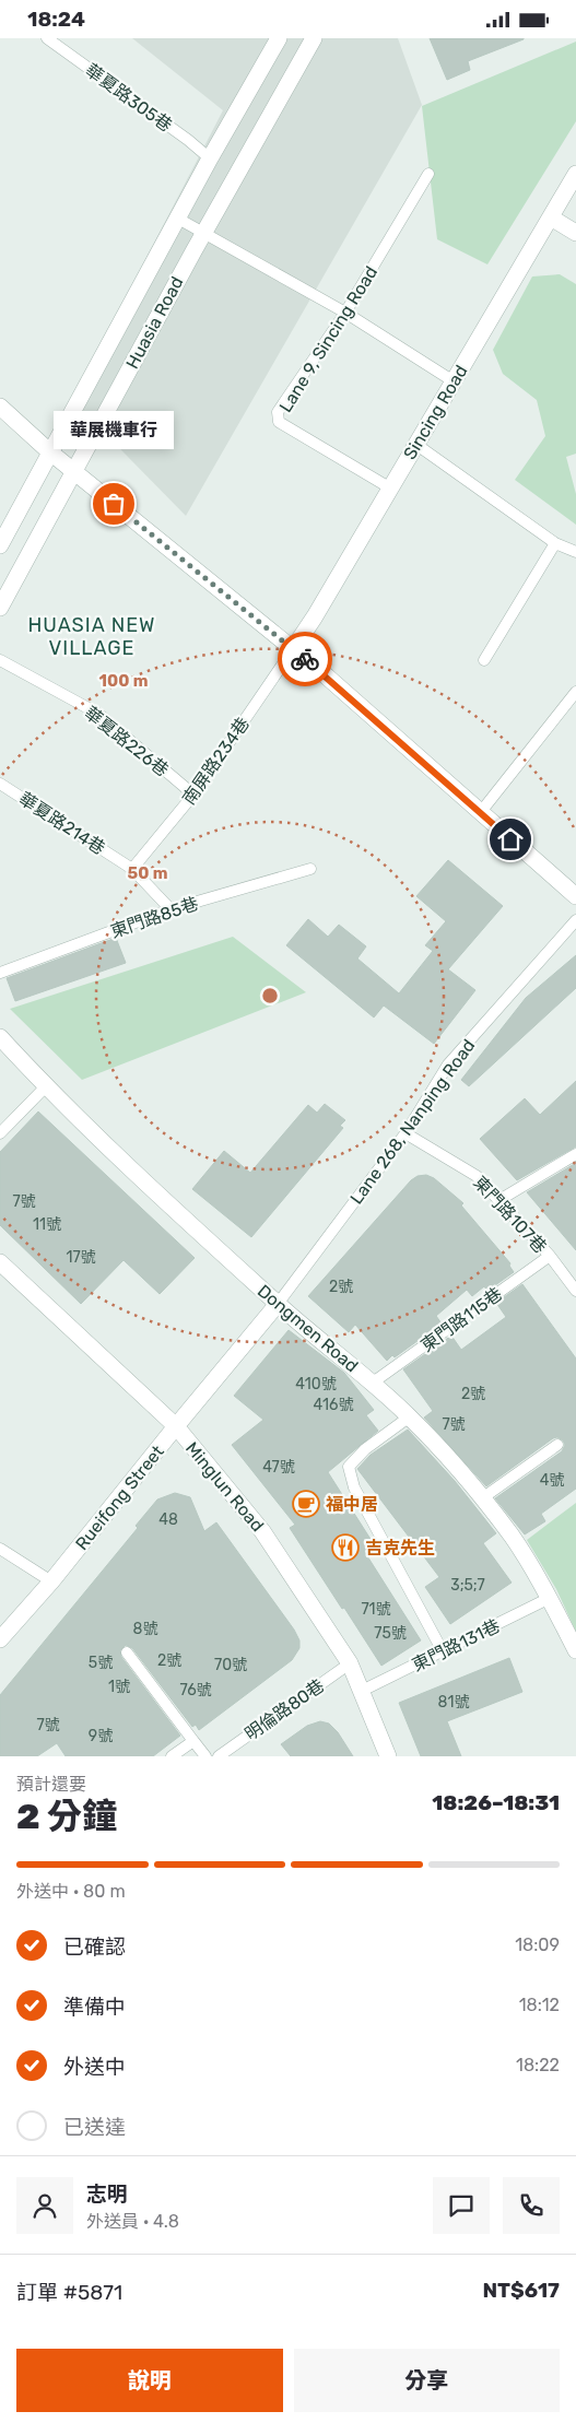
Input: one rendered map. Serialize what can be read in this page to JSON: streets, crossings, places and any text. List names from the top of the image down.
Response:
{
  "streets": {
    "street": [
      "Huasia Road",
      "Sincing Road",
      "Dongmen Road",
      "Minglun Road",
      "Rueifong Street"
    ],
    "lane": [
      "華夏路305巷",
      "Lane 9, Sincing Road",
      "華夏路226巷",
      "南屏路234巷",
      "華夏路214巷",
      "東門路85巷",
      "Lane 268, Nanping Road",
      "東門路107巷",
      "東門路115巷",
      "東門路131巷",
      "明倫路80巷"
    ]
  },
  "crossings": [
    ["華夏路305巷", "Huasia Road"],
    ["Lane 9, Sincing Road", "Sincing Road"],
    ["Sincing Road", "南屏路234巷"],
    ["華夏路226巷", "南屏路234巷"],
    ["南屏路234巷", "華夏路214巷"],
    ["華夏路214巷", "東門路85巷"],
    ["Lane 268, Nanping Road", "東門路107巷"],
    ["Lane 268, Nanping Road", "Dongmen Road"],
    ["Lane 268, Nanping Road", "Rueifong Street"],
    ["東門路107巷", "東門路115巷"],
    ["東門路115巷", "Dongmen Road"],
    ["Dongmen Road", "Rueifong Street"],
    ["Dongmen Road", "東門路131巷"],
    ["Minglun Road", "Rueifong Street"],
    ["Minglun Road", "東門路131巷"],
    ["Minglun Road", "明倫路80巷"]
  ],
  "districts": ["HUASIA NEW VILLAGE"],
  "places": {
    "other": ["華展機車行"],
    "cafe": ["福中居"],
    "restaurant": ["吉克先生"]
  },
  "house_numbers": [
    "7號",
    "11號",
    "17號",
    "2號",
    "410號",
    "2號",
    "416號",
    "7號",
    "47號",
    "4號",
    "48",
    "3;5;7",
    "71號",
    "8號",
    "75號",
    "2號",
    "5號",
    "70號",
    "1號",
    "76號",
    "81號",
    "7號",
    "9號"
  ],
  "page": {
    "status": "18:24",
    "bubble": "華展機車行",
    "heading": ["2 分鐘", "預計還要", "18:26–18:31"],
    "panel": [
      "志明",
      "外送員 · 4.8",
      "訂單 #5871",
      "NT$617"
    ],
    "bar": "外送中 · 80 m",
    "list": [
      ["已確認", "18:09"],
      ["準備中", "18:12"],
      ["外送中", "18:22"],
      "已送達"
    ],
    "buttons": ["說明", "分享"]
  },
  "rings": ["100 m", "50 m"]
}
